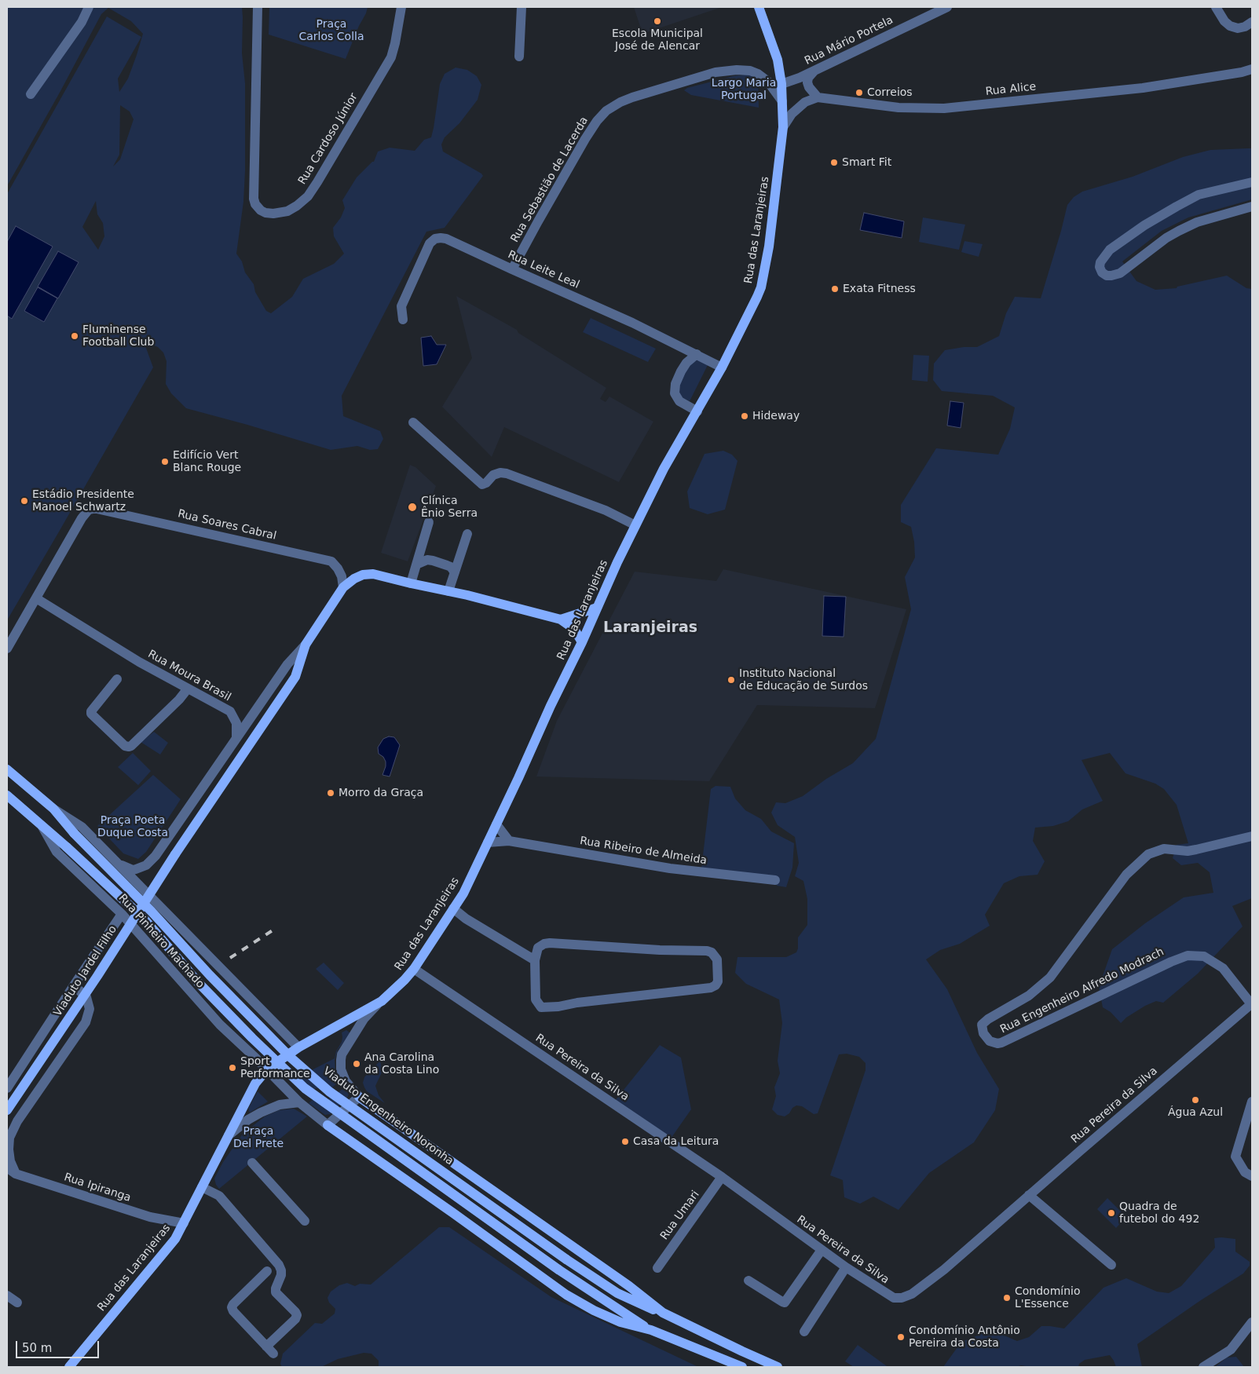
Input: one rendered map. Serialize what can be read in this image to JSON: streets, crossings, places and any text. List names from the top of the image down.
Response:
{
  "streets": {
    "main road": [
      "Rua das Laranjeiras",
      "Rua Pinheiro Machado",
      "Viaduto Jardel Filho",
      "Viaduto Engenheiro Noronha"
    ],
    "street": [
      "Rua Mário Portela",
      "Rua Alice",
      "Rua Cardoso Júnior",
      "Rua Sebastião de Lacerda",
      "Rua Leite Leal",
      "Rua Soares Cabral",
      "Rua Moura Brasil",
      "Rua Ribeiro de Almeida",
      "Rua Engenheiro Alfredo Modrach",
      "Rua Pereira da Silva",
      "Rua Ipiranga",
      "Rua Umari"
    ]
  },
  "crossings": [
    ["Rua Mário Portela", "Rua das Laranjeiras"],
    ["Rua Sebastião de Lacerda", "Rua das Laranjeiras"],
    ["Rua Sebastião de Lacerda", "Rua Leite Leal"],
    ["Rua das Laranjeiras", "Rua Leite Leal"],
    ["Rua das Laranjeiras", "Rua Ribeiro de Almeida"],
    ["Rua das Laranjeiras", "Rua Pinheiro Machado"],
    ["Rua das Laranjeiras", "Rua Pereira da Silva"],
    ["Rua das Laranjeiras", "Rua Ipiranga"],
    ["Rua Soares Cabral", "Rua Moura Brasil"],
    ["Rua Soares Cabral", "Viaduto Jardel Filho"],
    ["Rua Pinheiro Machado", "Viaduto Engenheiro Noronha"],
    ["Rua Engenheiro Alfredo Modrach", "Rua Pereira da Silva"],
    ["Rua Pereira da Silva", "Rua Umari"]
  ],
  "districts": ["Laranjeiras"],
  "parks": [
    "Praça Carlos Colla",
    "Largo Maria Portugal",
    "Praça Poeta Duque Costa",
    "Praça Del Prete"
  ],
  "places": [
    "Escola Municipal José de Alencar",
    "Correios",
    "Smart Fit",
    "Exata Fitness",
    "Fluminense Football Club",
    "Hideway",
    "Edifício Vert Blanc Rouge",
    "Estádio Presidente Manoel Schwartz",
    "Clínica Ênio Serra",
    "Instituto Nacional de Educação de Surdos",
    "Morro da Graça",
    "Ana Carolina da Costa Lino",
    "Sport Performance",
    "Água Azul",
    "Casa da Leitura",
    "Quadra de futebol do 492",
    "Condomínio L'Essence",
    "Condomínio Antônio Pereira da Costa"
  ],
  "scale_bar": "50 m"
}
